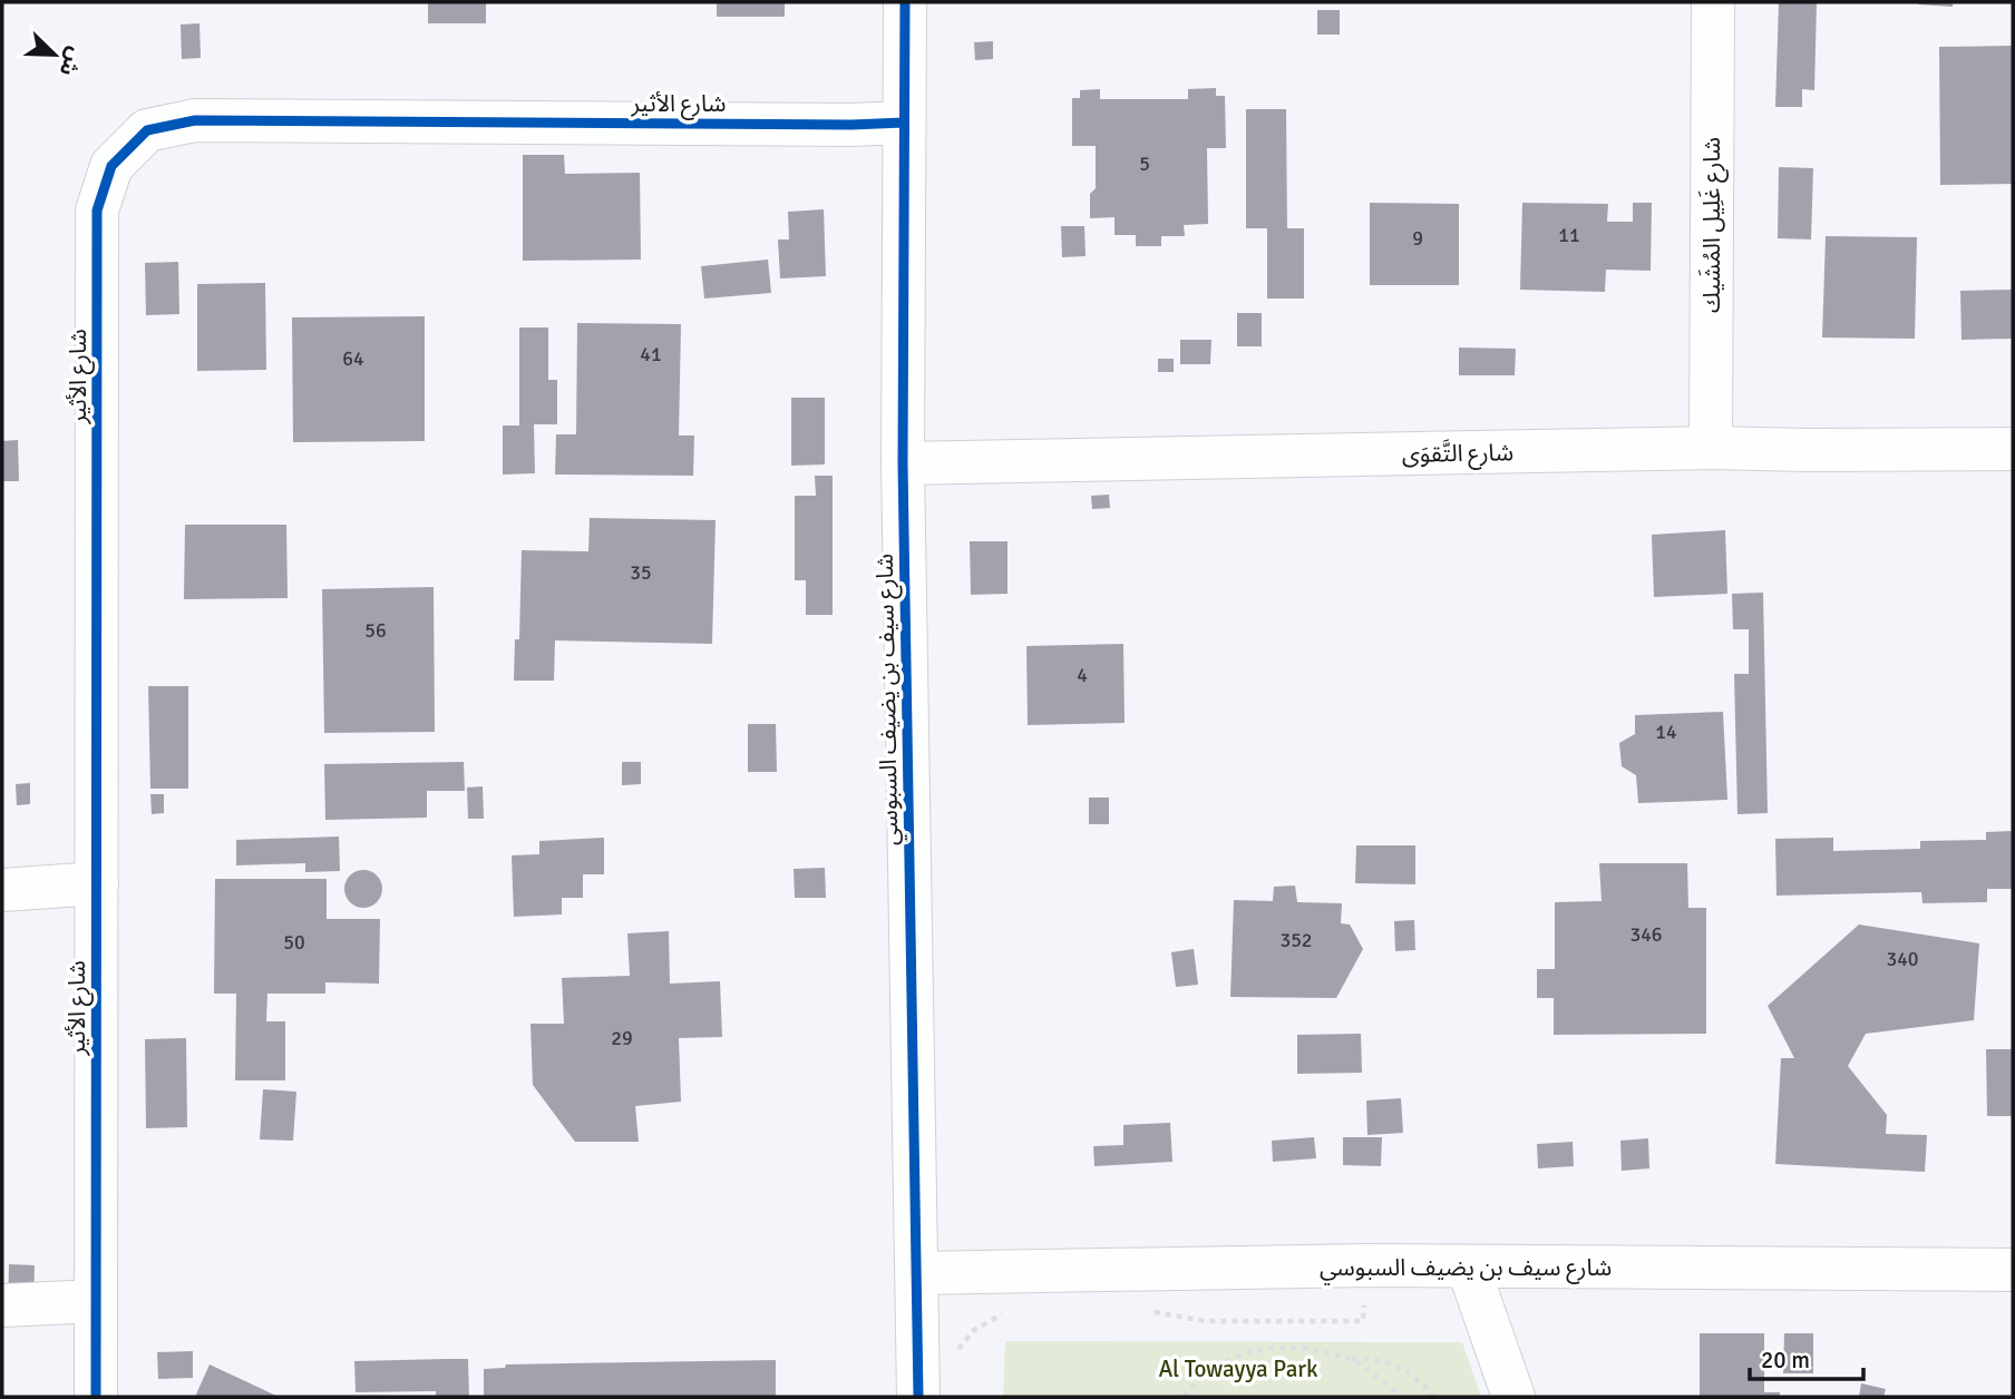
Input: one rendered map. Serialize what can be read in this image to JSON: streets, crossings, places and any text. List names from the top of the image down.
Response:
{
  "streets": {
    "street": [
      "شارع الأثير",
      "شارع غَلِيل المُشَيك",
      "شارع التَّقوَى",
      "شارع سيف بن يضيف السبوسي"
    ]
  },
  "crossings": [
    ["شارع الأثير", "شارع سيف بن يضيف السبوسي"],
    ["شارع غَلِيل المُشَيك", "شارع التَّقوَى"],
    ["شارع التَّقوَى", "شارع سيف بن يضيف السبوسي"]
  ],
  "parks": ["Al Towayya Park"],
  "house_numbers": [
    "5",
    "11",
    "9",
    "41",
    "64",
    "35",
    "56",
    "4",
    "14",
    "346",
    "352",
    "50",
    "340",
    "29"
  ],
  "scale_bar": "20 m",
  "north": "bottom right"
}
